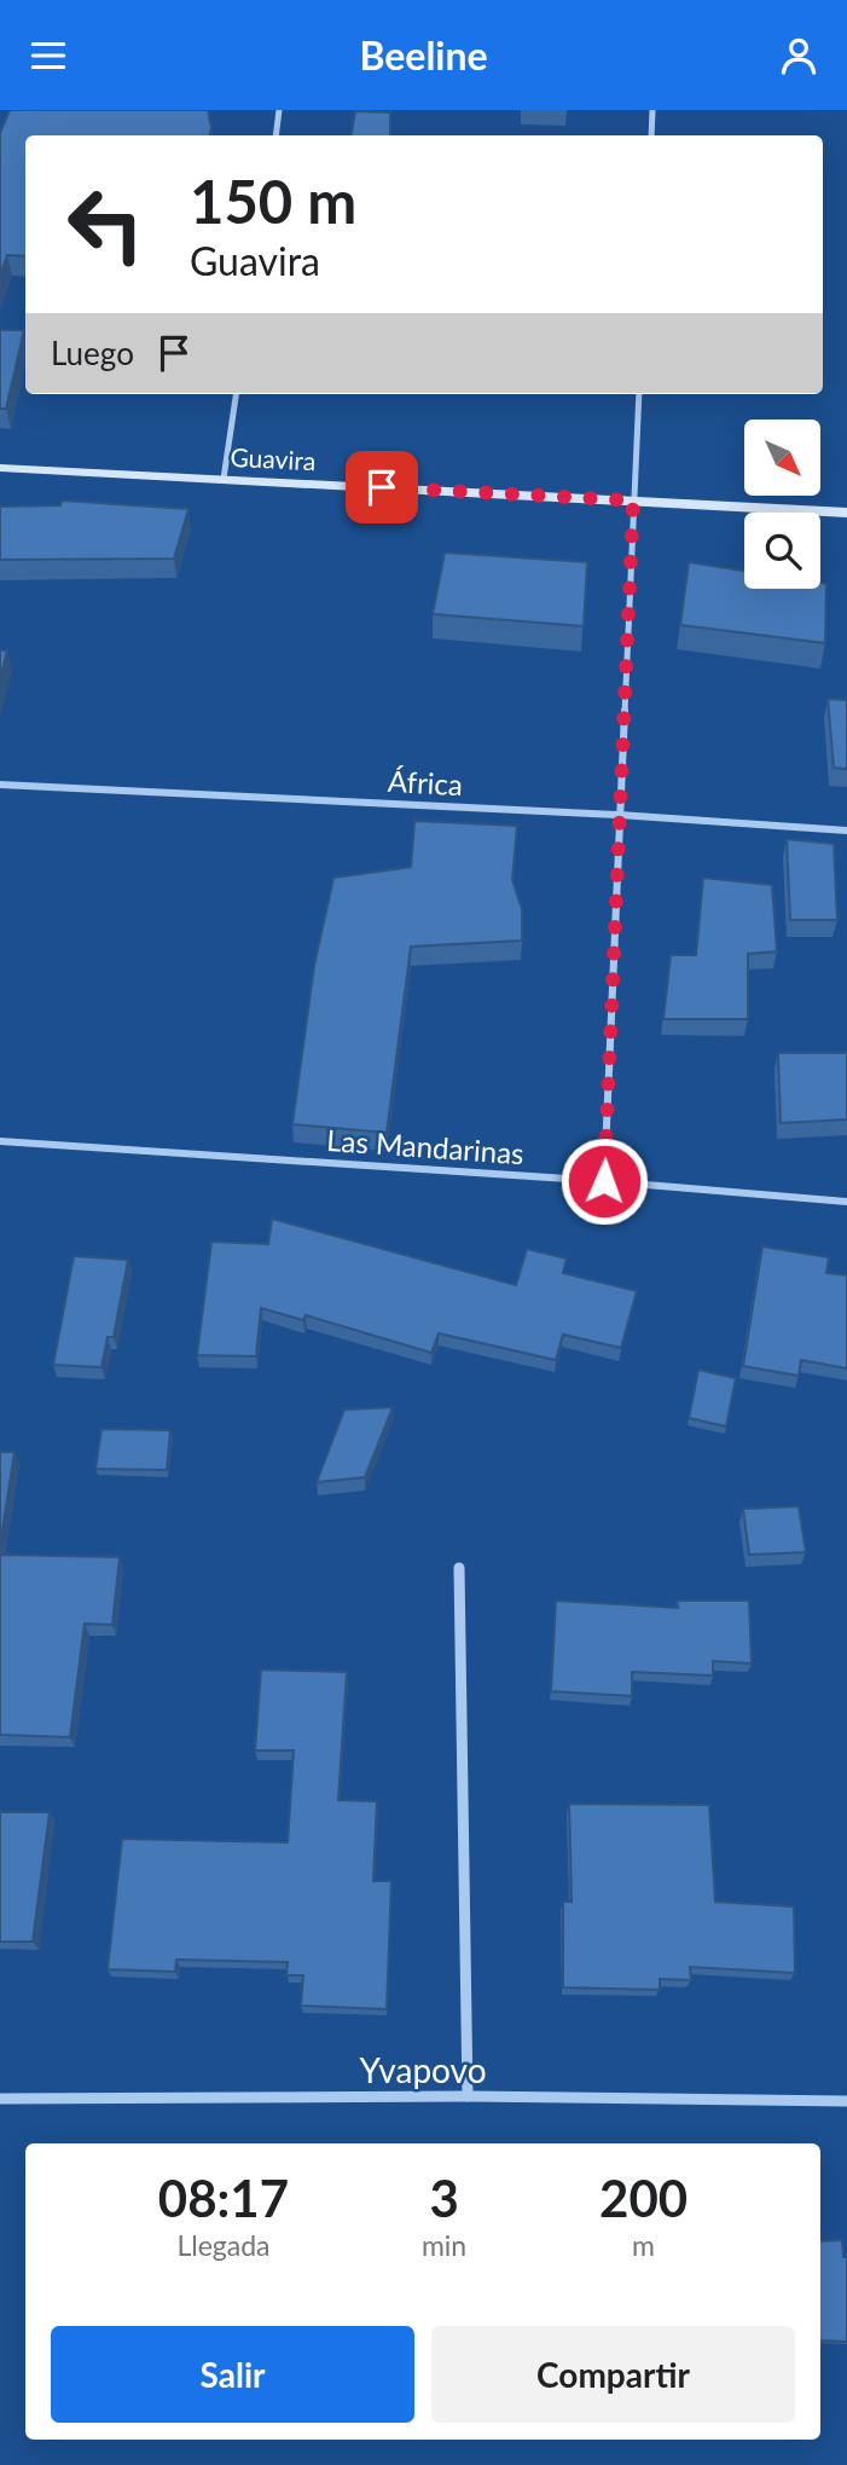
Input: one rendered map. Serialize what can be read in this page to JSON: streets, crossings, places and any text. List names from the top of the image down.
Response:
{
  "streets": {
    "street": [
      "Guavira",
      "África",
      "Las Mandarinas",
      "Yvapovo"
    ]
  },
  "north": "bottom right",
  "page": {
    "header": "Beeline",
    "turn": ["150 m", "Guavira"],
    "then": "Luego",
    "eta": [
      "08:17",
      "Llegada",
      "3",
      "min",
      "200",
      "m"
    ],
    "buttons": ["Salir", "Compartir"]
  }
}
